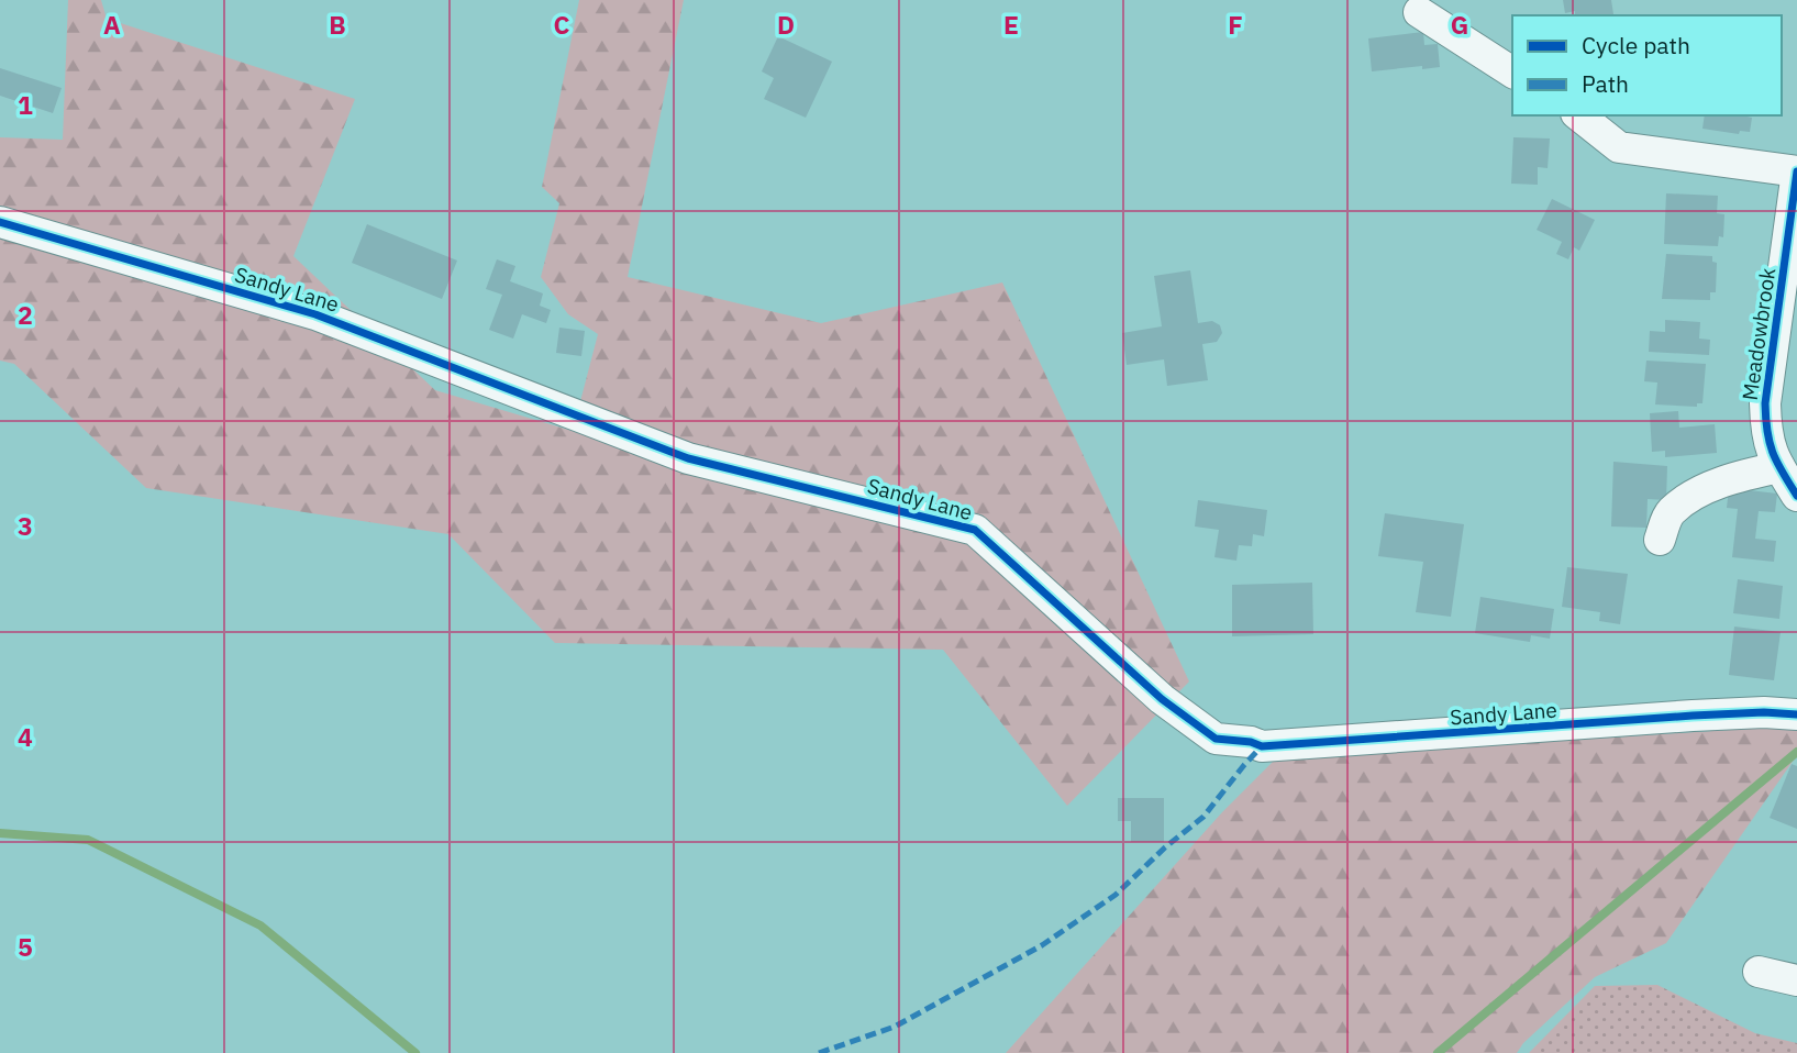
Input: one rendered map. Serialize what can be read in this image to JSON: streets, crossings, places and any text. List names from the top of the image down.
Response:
{
  "streets": {
    "street": ["Sandy Lane", "Meadowbrook"]
  },
  "legend": ["Cycle path", "Path"],
  "grid": {
    "columns": [
      "A",
      "B",
      "C",
      "D",
      "E",
      "F",
      "G"
    ],
    "rows": [
      "1",
      "2",
      "3",
      "4",
      "5"
    ]
  }
}
